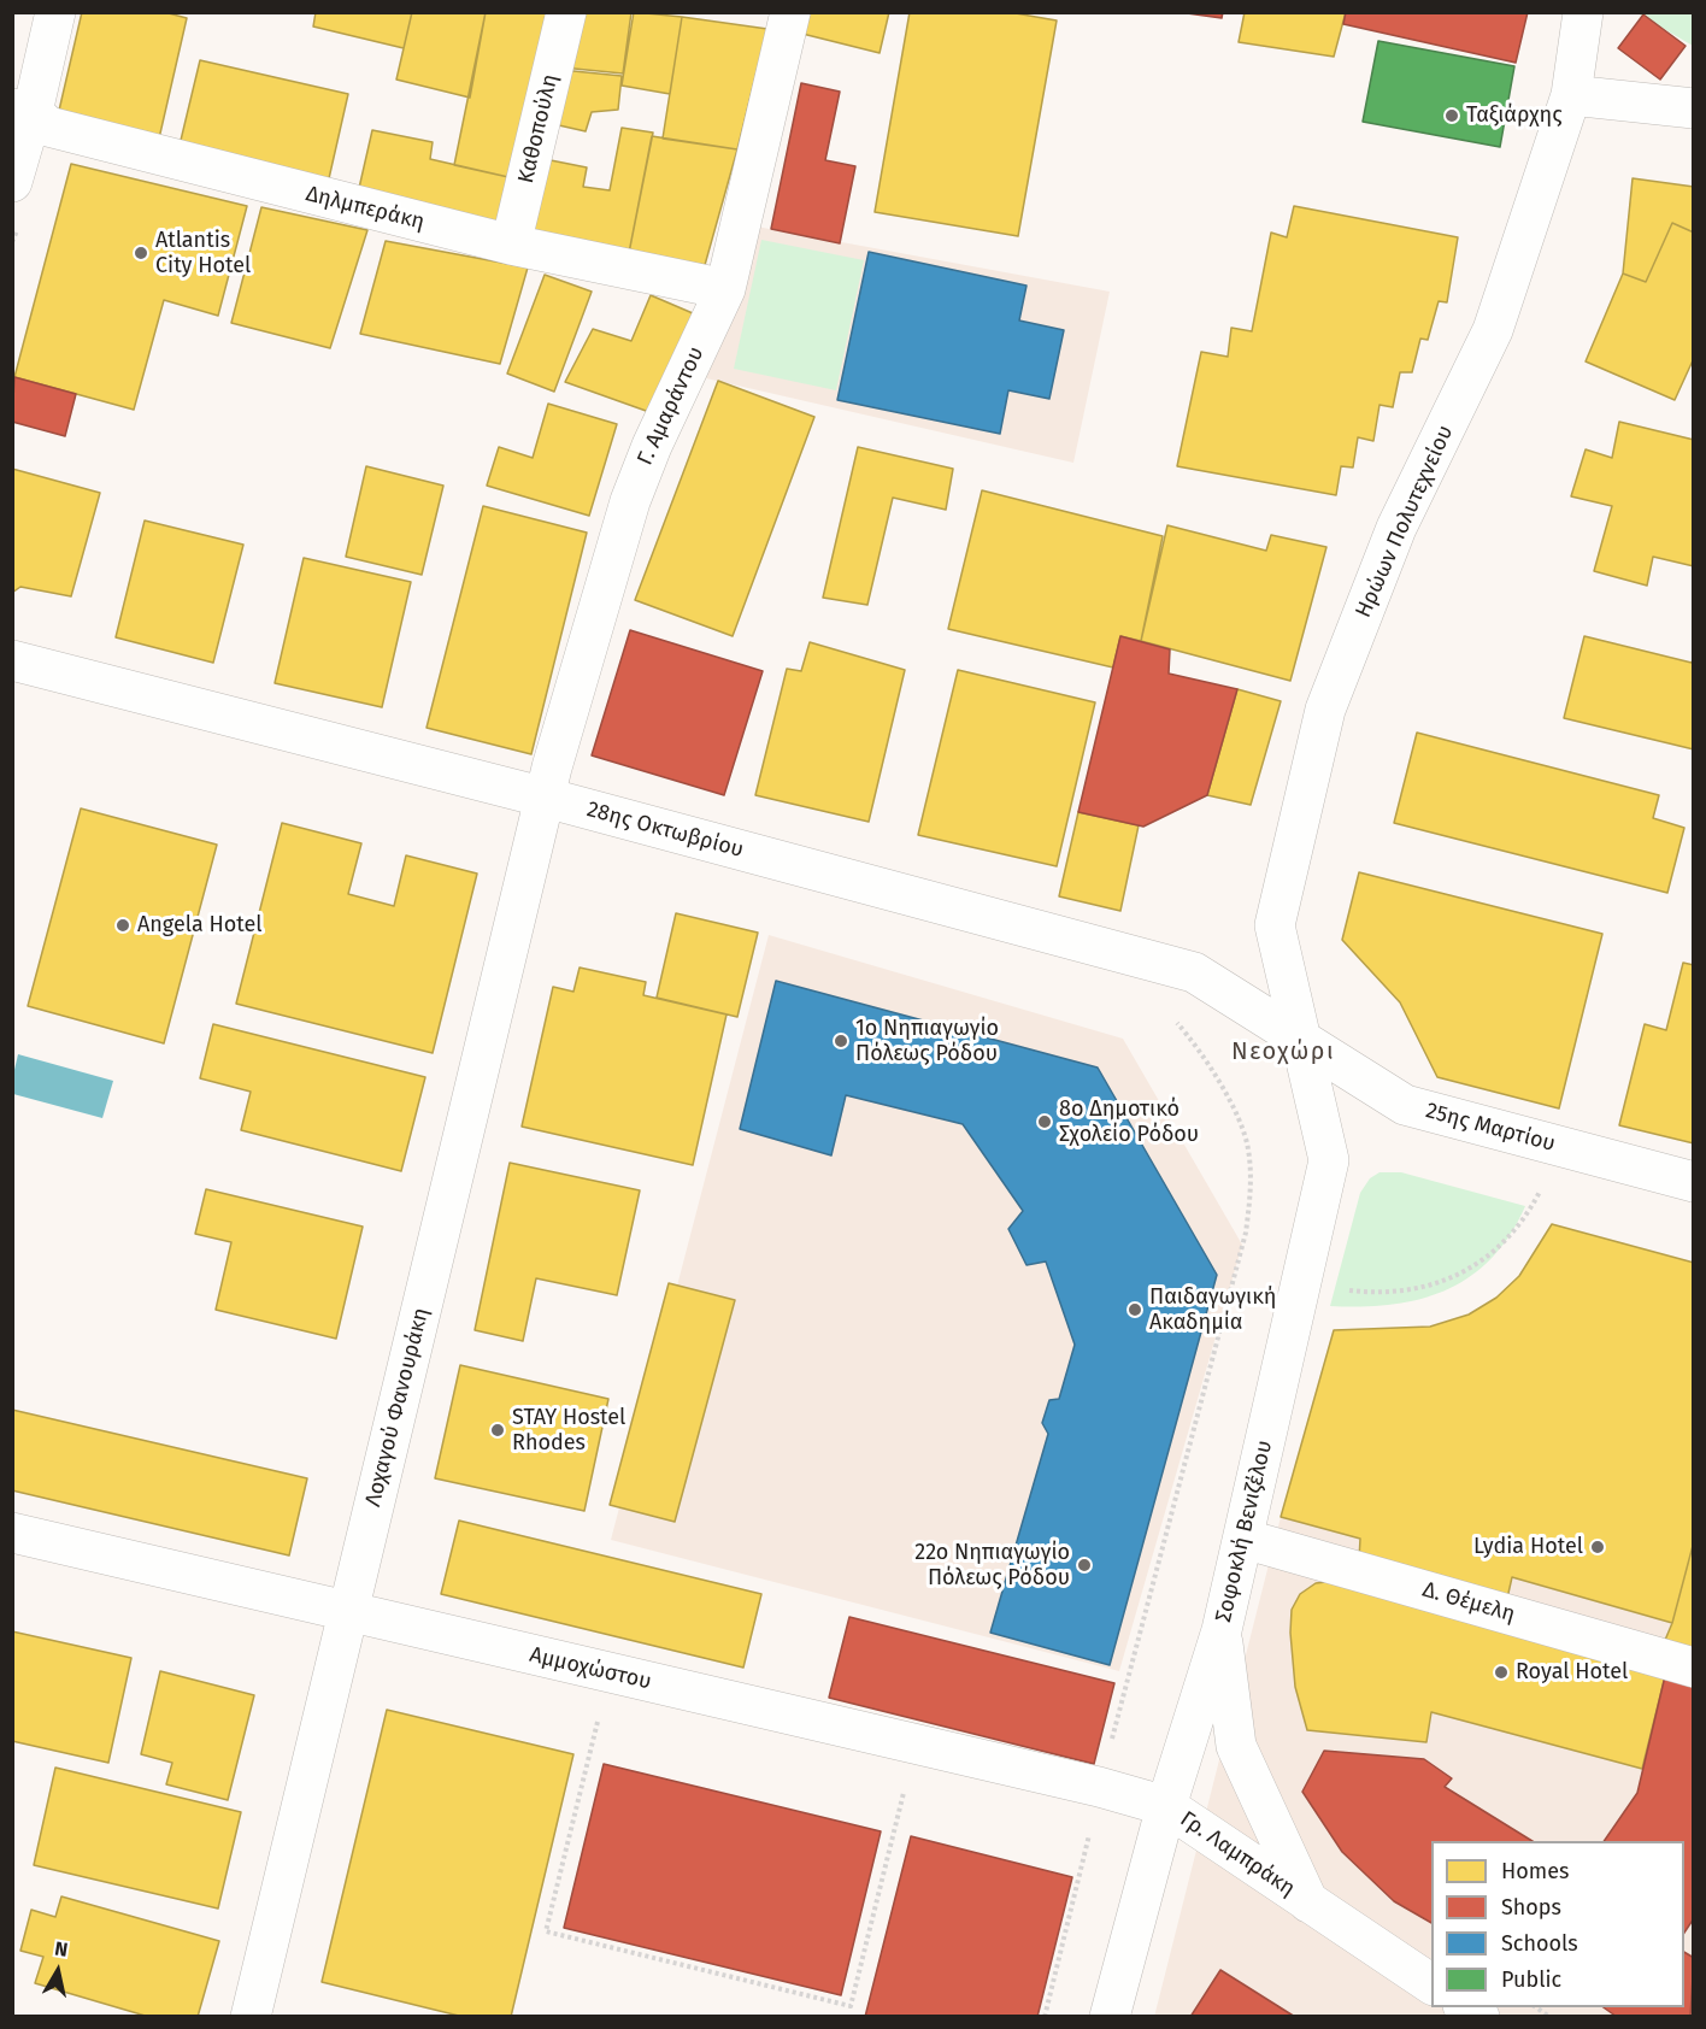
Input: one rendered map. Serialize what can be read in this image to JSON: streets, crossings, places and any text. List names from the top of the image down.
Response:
{
  "streets": {
    "street": [
      "Καθοπούλη",
      "Δηλμπεράκη",
      "Γ. Αμαράντου",
      "Ηρώων Πολυτεχνείου",
      "28ης Οκτωβρίου",
      "25ης Μαρτίου",
      "Λοχαγού Φανουράκη",
      "Σοφοκλή Βενιζέλου",
      "Δ. Θέμελη",
      "Αμμοχώστου",
      "Γρ. Λαμπράκη"
    ]
  },
  "crossings": [
    ["Καθοπούλη", "Δηλμπεράκη"],
    ["Δηλμπεράκη", "Γ. Αμαράντου"],
    ["Γ. Αμαράντου", "28ης Οκτωβρίου"],
    ["Γ. Αμαράντου", "Λοχαγού Φανουράκη"],
    ["Ηρώων Πολυτεχνείου", "28ης Οκτωβρίου"],
    ["Ηρώων Πολυτεχνείου", "25ης Μαρτίου"],
    ["Ηρώων Πολυτεχνείου", "Σοφοκλή Βενιζέλου"],
    ["28ης Οκτωβρίου", "25ης Μαρτίου"],
    ["28ης Οκτωβρίου", "Λοχαγού Φανουράκη"],
    ["28ης Οκτωβρίου", "Σοφοκλή Βενιζέλου"],
    ["25ης Μαρτίου", "Σοφοκλή Βενιζέλου"],
    ["Λοχαγού Φανουράκη", "Αμμοχώστου"],
    ["Σοφοκλή Βενιζέλου", "Δ. Θέμελη"],
    ["Σοφοκλή Βενιζέλου", "Αμμοχώστου"],
    ["Σοφοκλή Βενιζέλου", "Γρ. Λαμπράκη"],
    ["Αμμοχώστου", "Γρ. Λαμπράκη"]
  ],
  "districts": ["Νεοχώρι"],
  "places": [
    "Ταξιάρχης",
    "Atlantis City Hotel",
    "Angela Hotel",
    "1ο Νηπιαγωγίο Πόλεως Ρόδου",
    "8ο Δημοτικό Σχολείο Ρόδου",
    "Παιδαγωγική Ακαδημία",
    "STAY Hostel Rhodes",
    "Lydia Hotel",
    "22ο Νηπιαγωγίο Πόλεως Ρόδου",
    "Royal Hotel"
  ],
  "legend": [
    "Homes",
    "Shops",
    "Schools",
    "Public"
  ],
  "north": "top"
}
